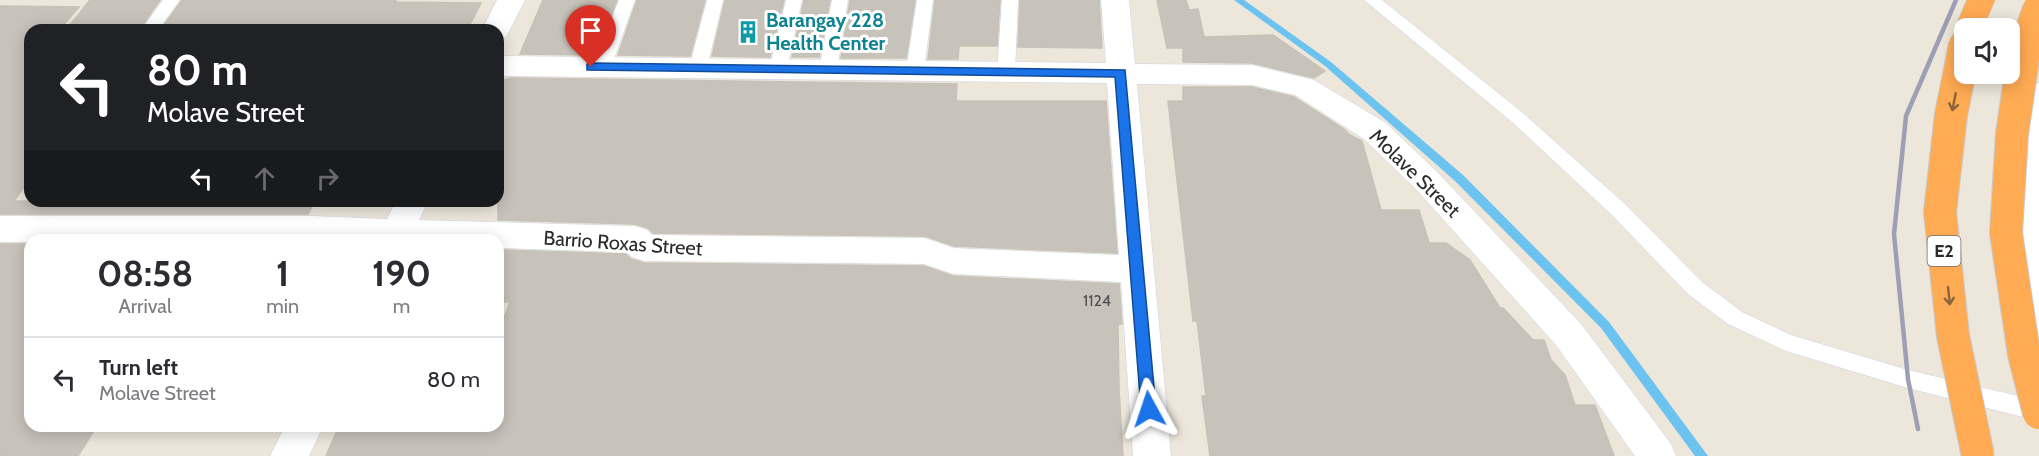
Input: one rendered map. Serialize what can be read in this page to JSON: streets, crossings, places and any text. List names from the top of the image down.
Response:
{
  "streets": {
    "highway": ["E2"],
    "street": ["Molave Street", "Barrio Roxas Street"]
  },
  "places": {
    "building": ["Barangay 228 Health Center"]
  },
  "house_numbers": ["1124"],
  "page": {
    "turn": ["80 m", "Molave Street"],
    "eta": [
      "08:58",
      "Arrival",
      "1",
      "min",
      "190",
      "m"
    ],
    "list": [
      {
        "name": "Turn left",
        "note": "Molave Street",
        "value": "80 m"
      }
    ]
  }
}
